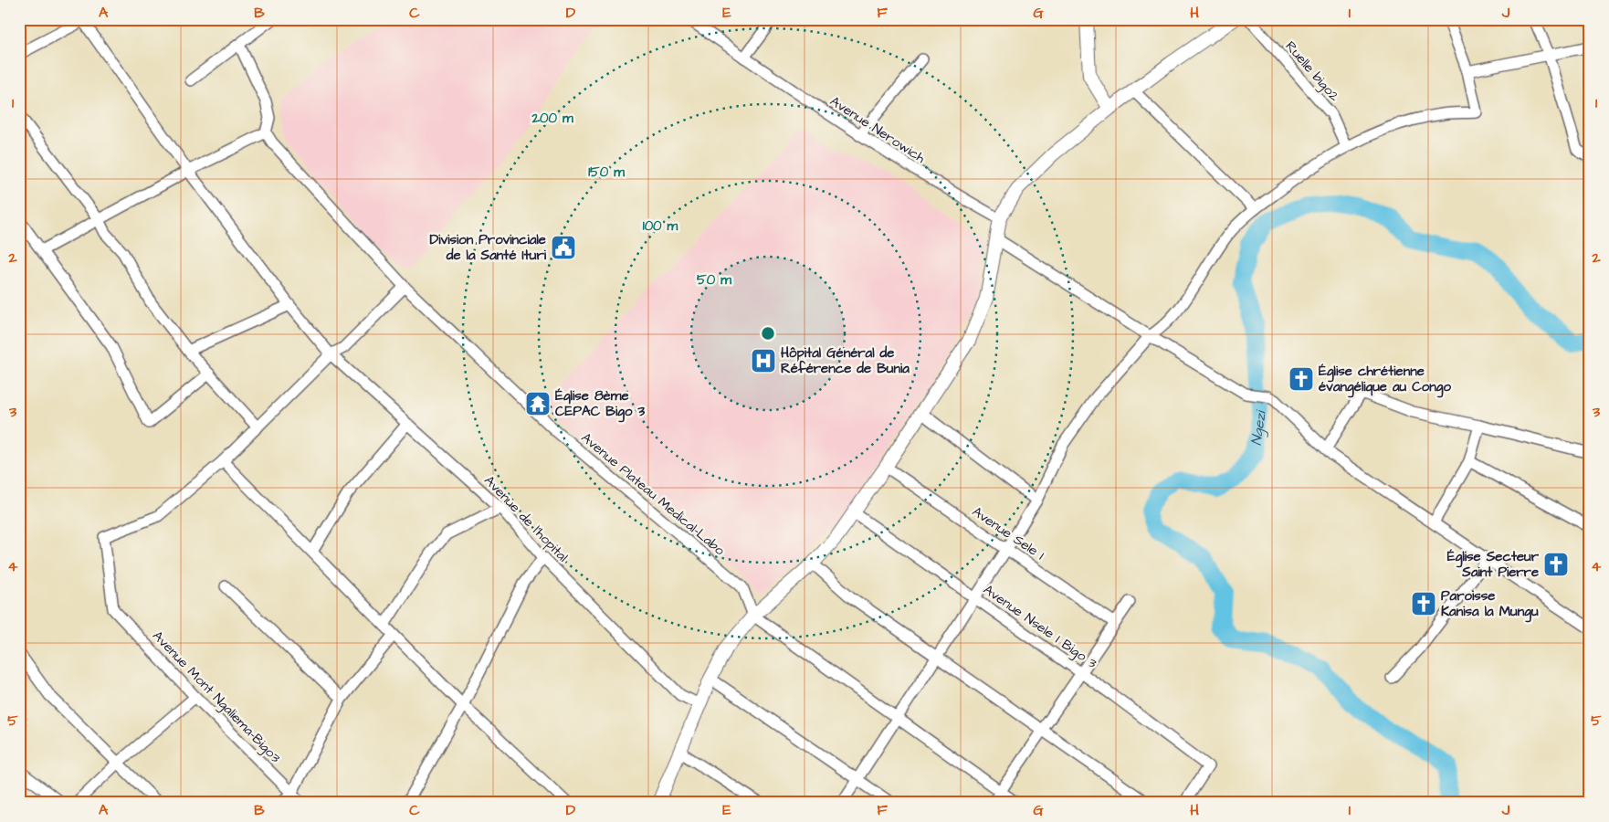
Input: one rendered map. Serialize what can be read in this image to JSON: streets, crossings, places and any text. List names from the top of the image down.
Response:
{
  "streets": {
    "street": [
      "Ruelle bigo2",
      "Avenue Nerowich",
      "Avenue Plateau Medical-Labo",
      "Avenue de l'hopital",
      "Avenue Sele I",
      "Avenue Nsele I Bigo 3",
      "Avenue Mont Ngaliema-Bigo3"
    ]
  },
  "water": ["Ngezi"],
  "places": {
    "public building": ["Division Provinciale de la Santé Ituri"],
    "hospital": ["Hôpital Général de Référence de Bunia"],
    "church": ["Église chrétienne évangélique au Congo", "Église Secteur Saint Pierre", "Paroisse Kanisa la Mungu"],
    "temple": ["Église 8ème CEPAC Bigo 3"]
  },
  "grid": {
    "columns": [
      "A",
      "B",
      "C",
      "D",
      "E",
      "F",
      "G",
      "H",
      "I",
      "J"
    ],
    "rows": [
      "1",
      "2",
      "3",
      "4",
      "5"
    ]
  },
  "rings": [
    "200 m",
    "150 m",
    "100 m",
    "50 m"
  ]
}
